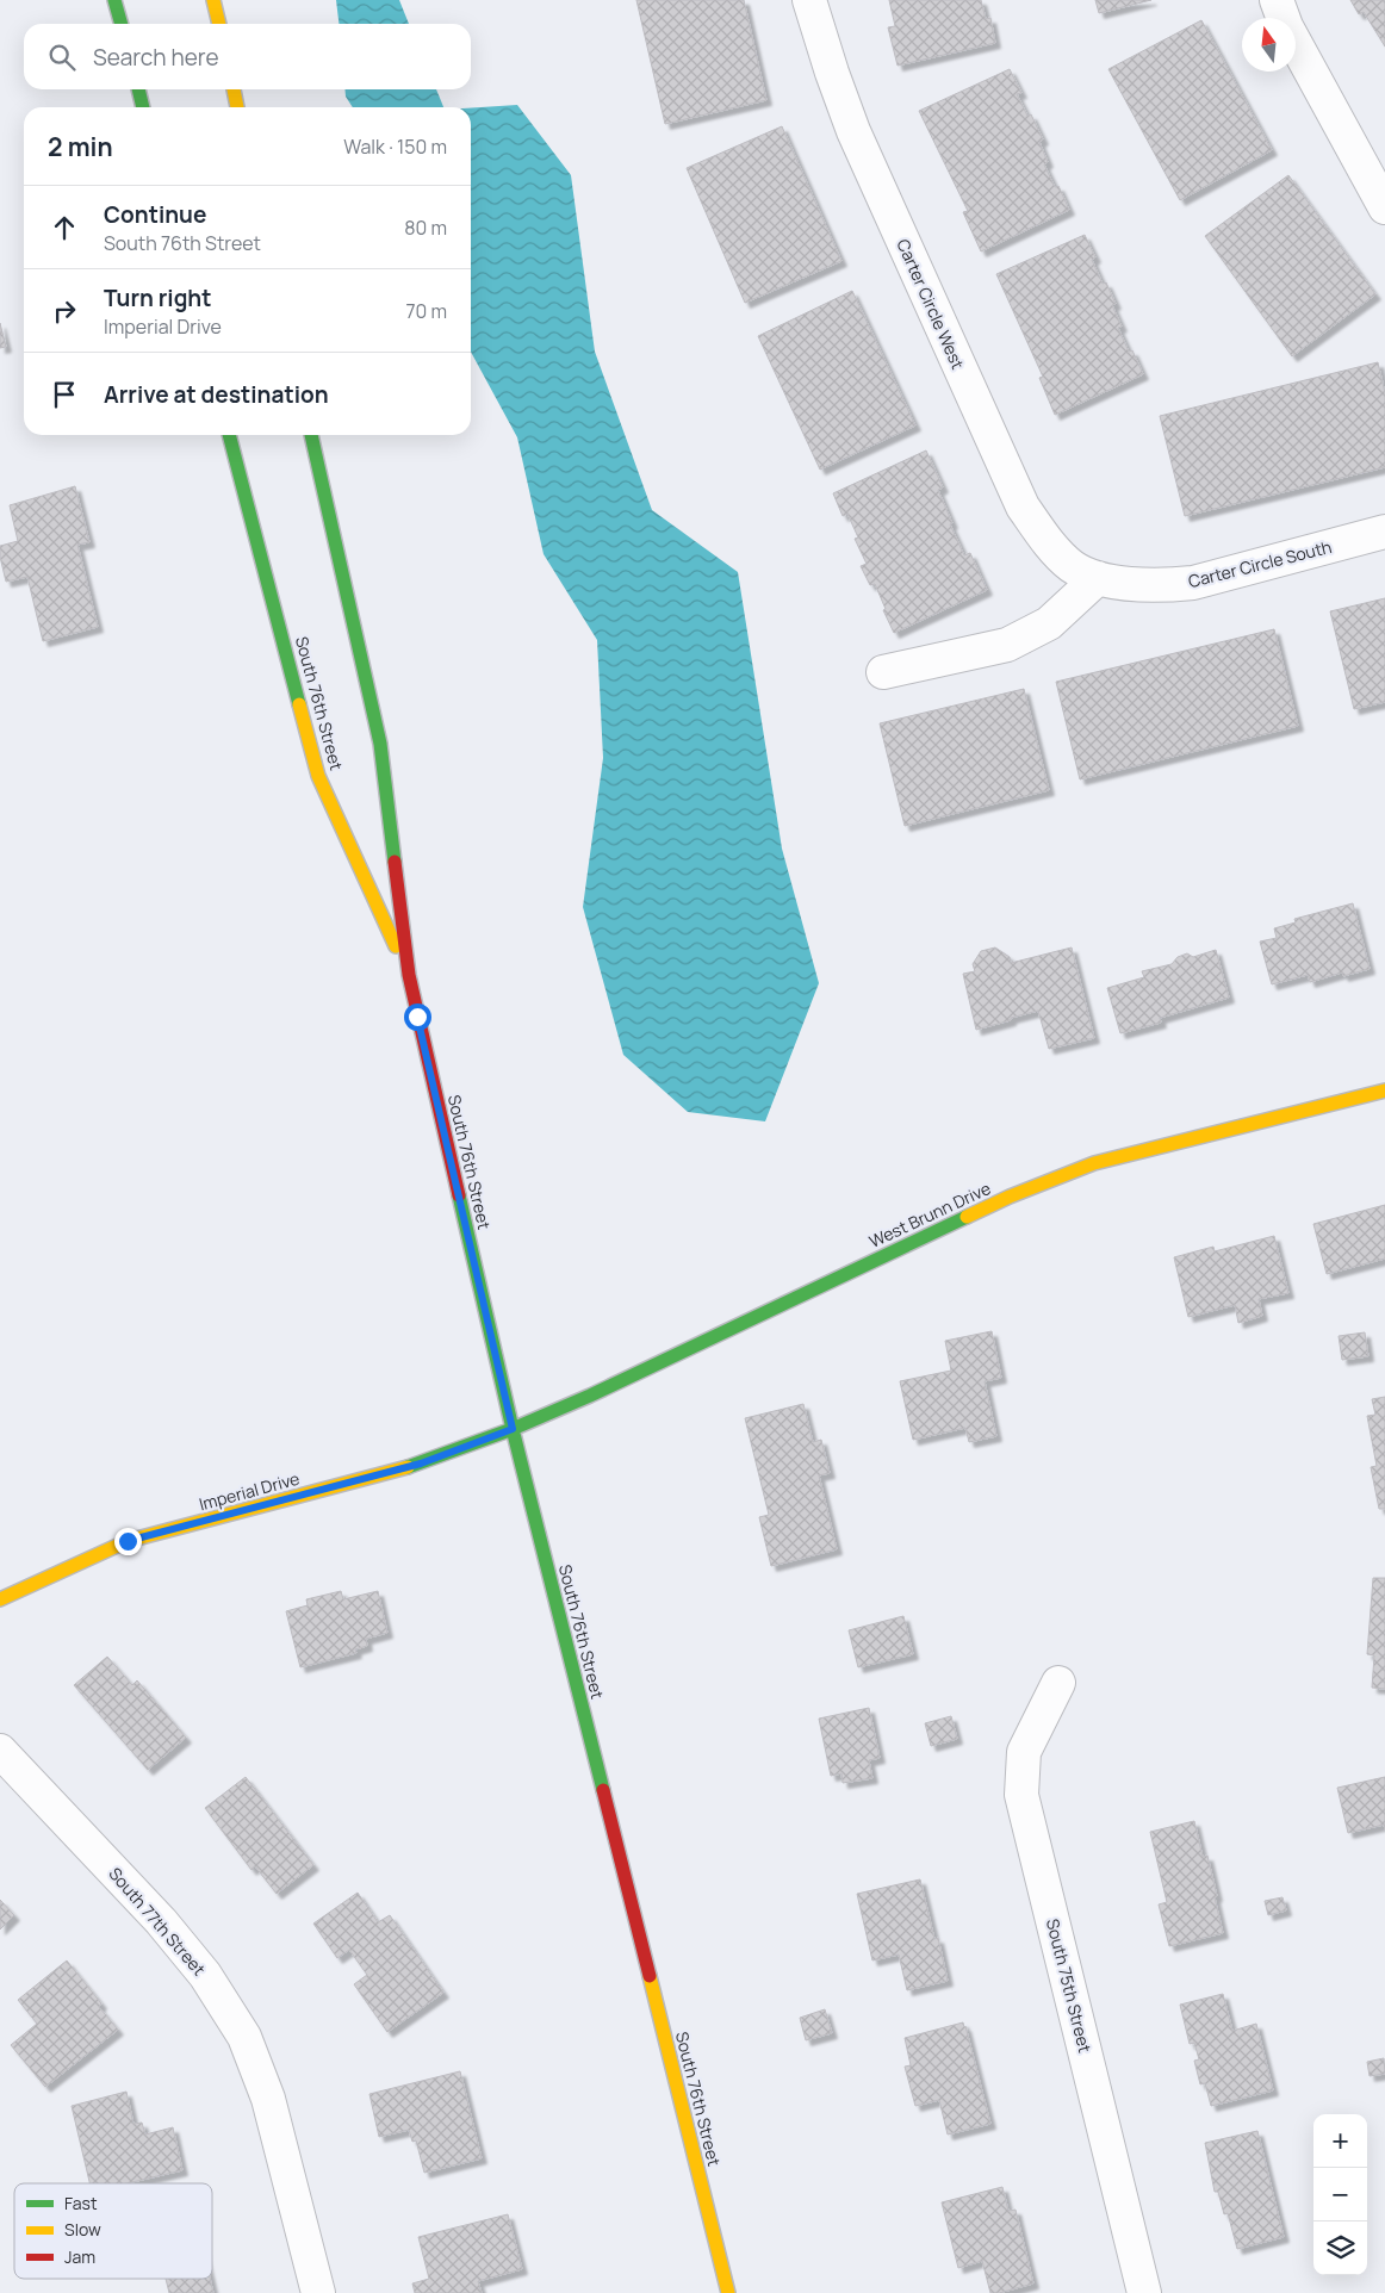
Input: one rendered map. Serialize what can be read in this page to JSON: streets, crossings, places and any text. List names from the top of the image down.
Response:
{
  "streets": {
    "main road": ["South 76th Street", "West Brunn Drive", "Imperial Drive"],
    "street": [
      "Carter Circle West",
      "Carter Circle South",
      "South 77th Street",
      "South 75th Street"
    ]
  },
  "crossings": [
    ["Carter Circle West", "Carter Circle South"],
    ["South 76th Street", "West Brunn Drive"],
    ["South 76th Street", "Imperial Drive"],
    ["West Brunn Drive", "Imperial Drive"]
  ],
  "legend": ["Fast", "Slow", "Jam"],
  "north": "top",
  "page": {
    "search": "Search here",
    "heading": ["2 min", "Walk · 150 m"],
    "list": [
      ["Continue", "South 76th Street", "80 m"],
      ["Turn right", "Imperial Drive", "70 m"],
      "Arrive at destination"
    ],
    "map_buttons": ["+", "−"]
  }
}
